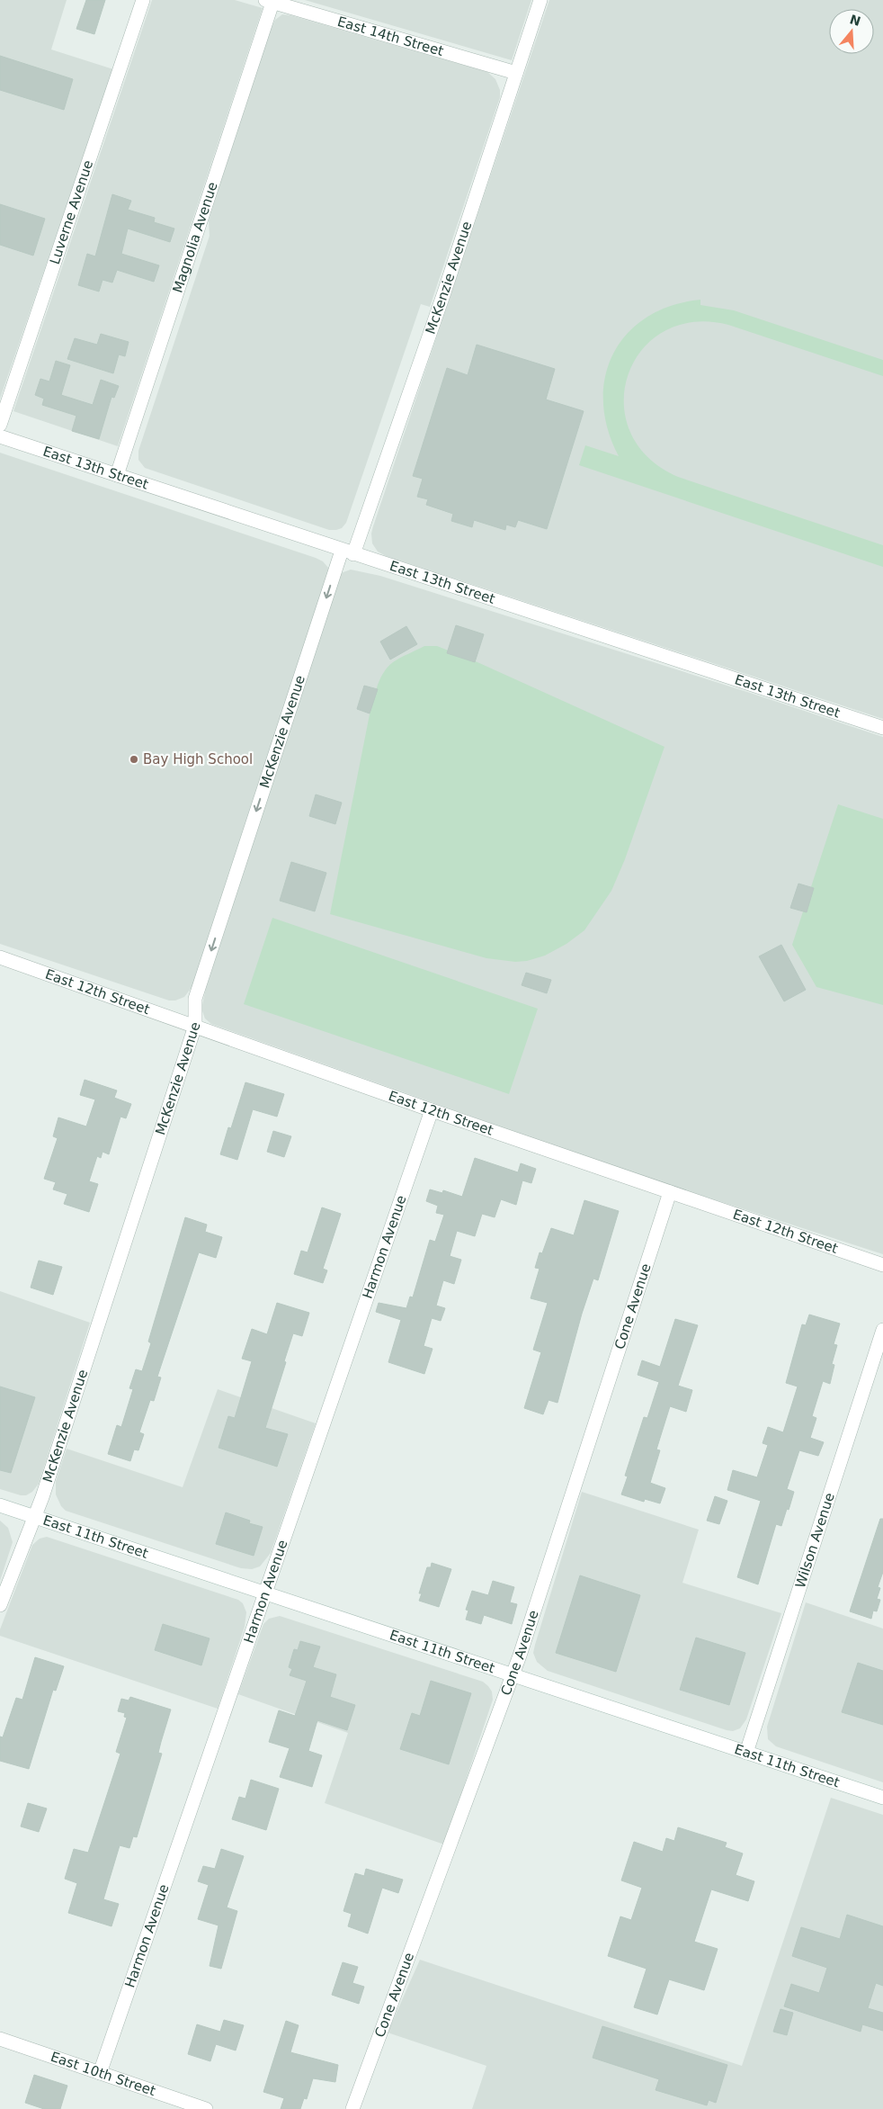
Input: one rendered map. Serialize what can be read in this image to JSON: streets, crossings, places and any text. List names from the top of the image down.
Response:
{
  "streets": {
    "street": [
      "East 14th Street",
      "Luverne Avenue",
      "Magnolia Avenue",
      "McKenzie Avenue",
      "East 13th Street",
      "East 12th Street",
      "Harmon Avenue",
      "Cone Avenue",
      "East 11th Street",
      "Wilson Avenue",
      "East 10th Street"
    ]
  },
  "crossings": [
    ["East 14th Street", "Magnolia Avenue"],
    ["East 14th Street", "McKenzie Avenue"],
    ["Magnolia Avenue", "East 13th Street"],
    ["McKenzie Avenue", "East 13th Street"],
    ["McKenzie Avenue", "East 12th Street"],
    ["McKenzie Avenue", "East 11th Street"],
    ["East 12th Street", "Harmon Avenue"],
    ["East 12th Street", "Cone Avenue"],
    ["Harmon Avenue", "East 11th Street"],
    ["Harmon Avenue", "East 10th Street"],
    ["Cone Avenue", "East 11th Street"],
    ["East 11th Street", "Wilson Avenue"]
  ],
  "places": ["Bay High School"],
  "north": "top"
}
